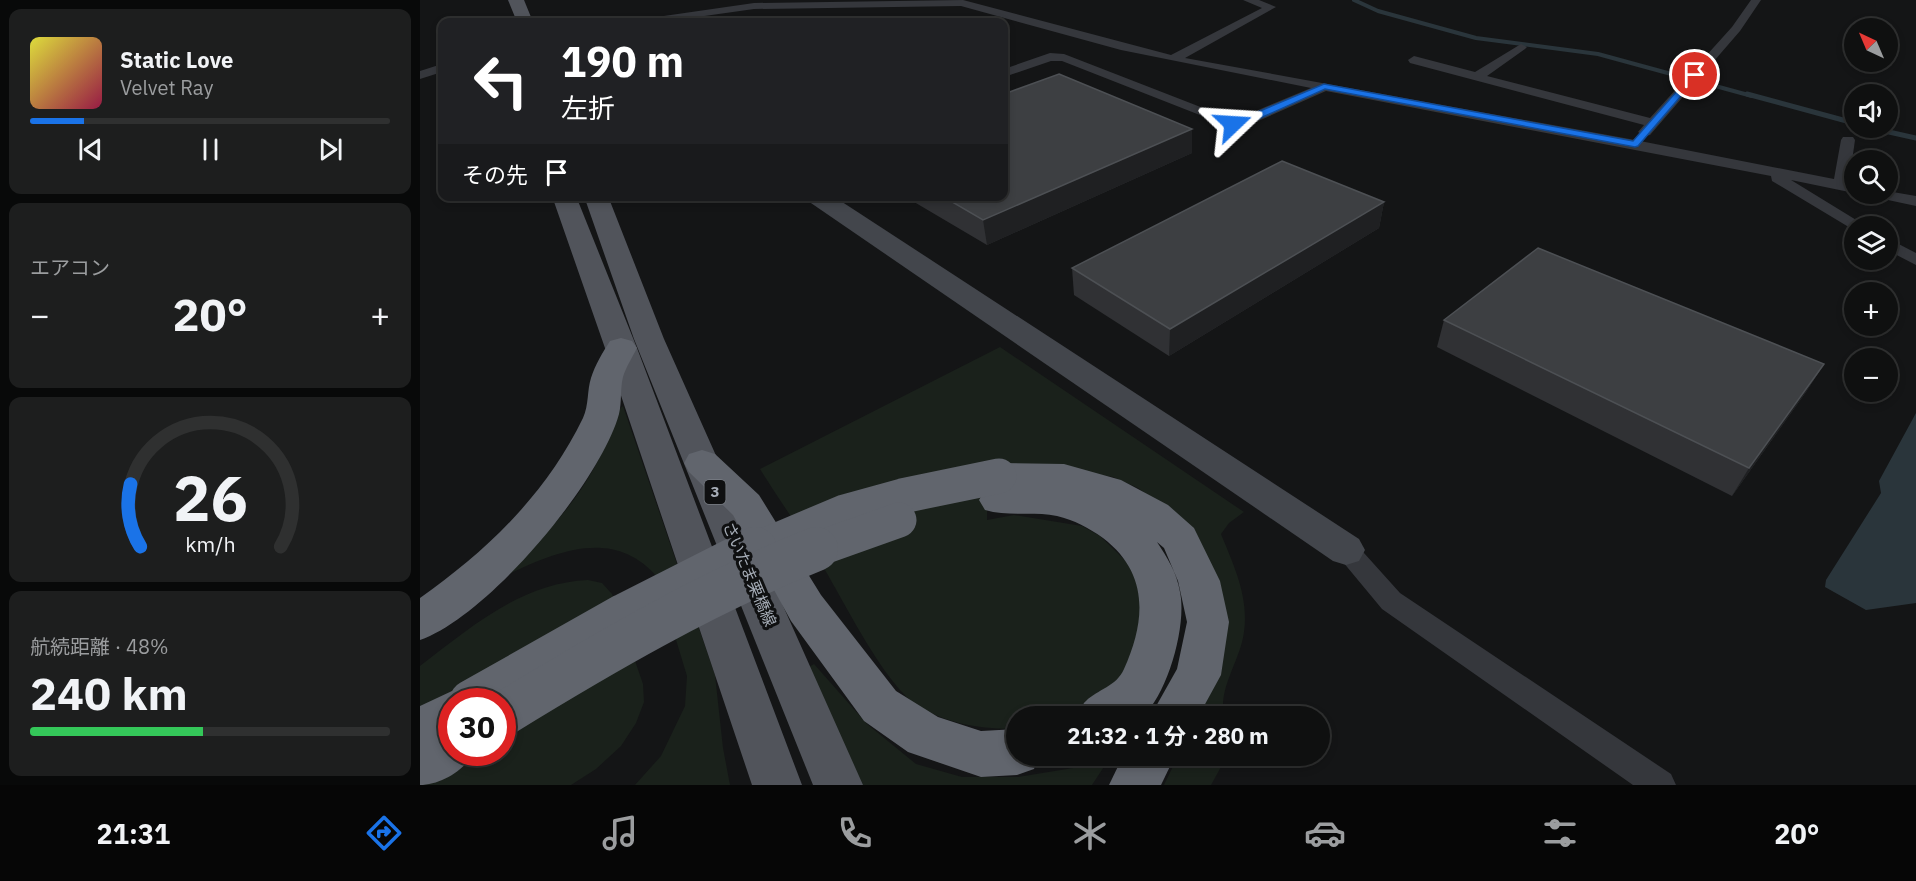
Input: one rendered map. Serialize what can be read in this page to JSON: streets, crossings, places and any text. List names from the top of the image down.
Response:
{
  "streets": {
    "main road": ["3", "さいたま栗橋線"]
  },
  "north": "top left",
  "page": {
    "map_buttons": ["+", "−"],
    "turn": ["190 m", "左折"],
    "song": ["Static Love", "Velvet Ray"],
    "then": "その先",
    "tile": [
      "エアコン",
      ["航続距離 · 48%", "240 km"]
    ],
    "heat": ["−", "20°", "+"],
    "limit": "30",
    "trip": "21:32 · 1 分 · 280 m",
    "tabs": ["21:31", "20°"],
    "gauge": ["26", "km/h"]
  }
}
